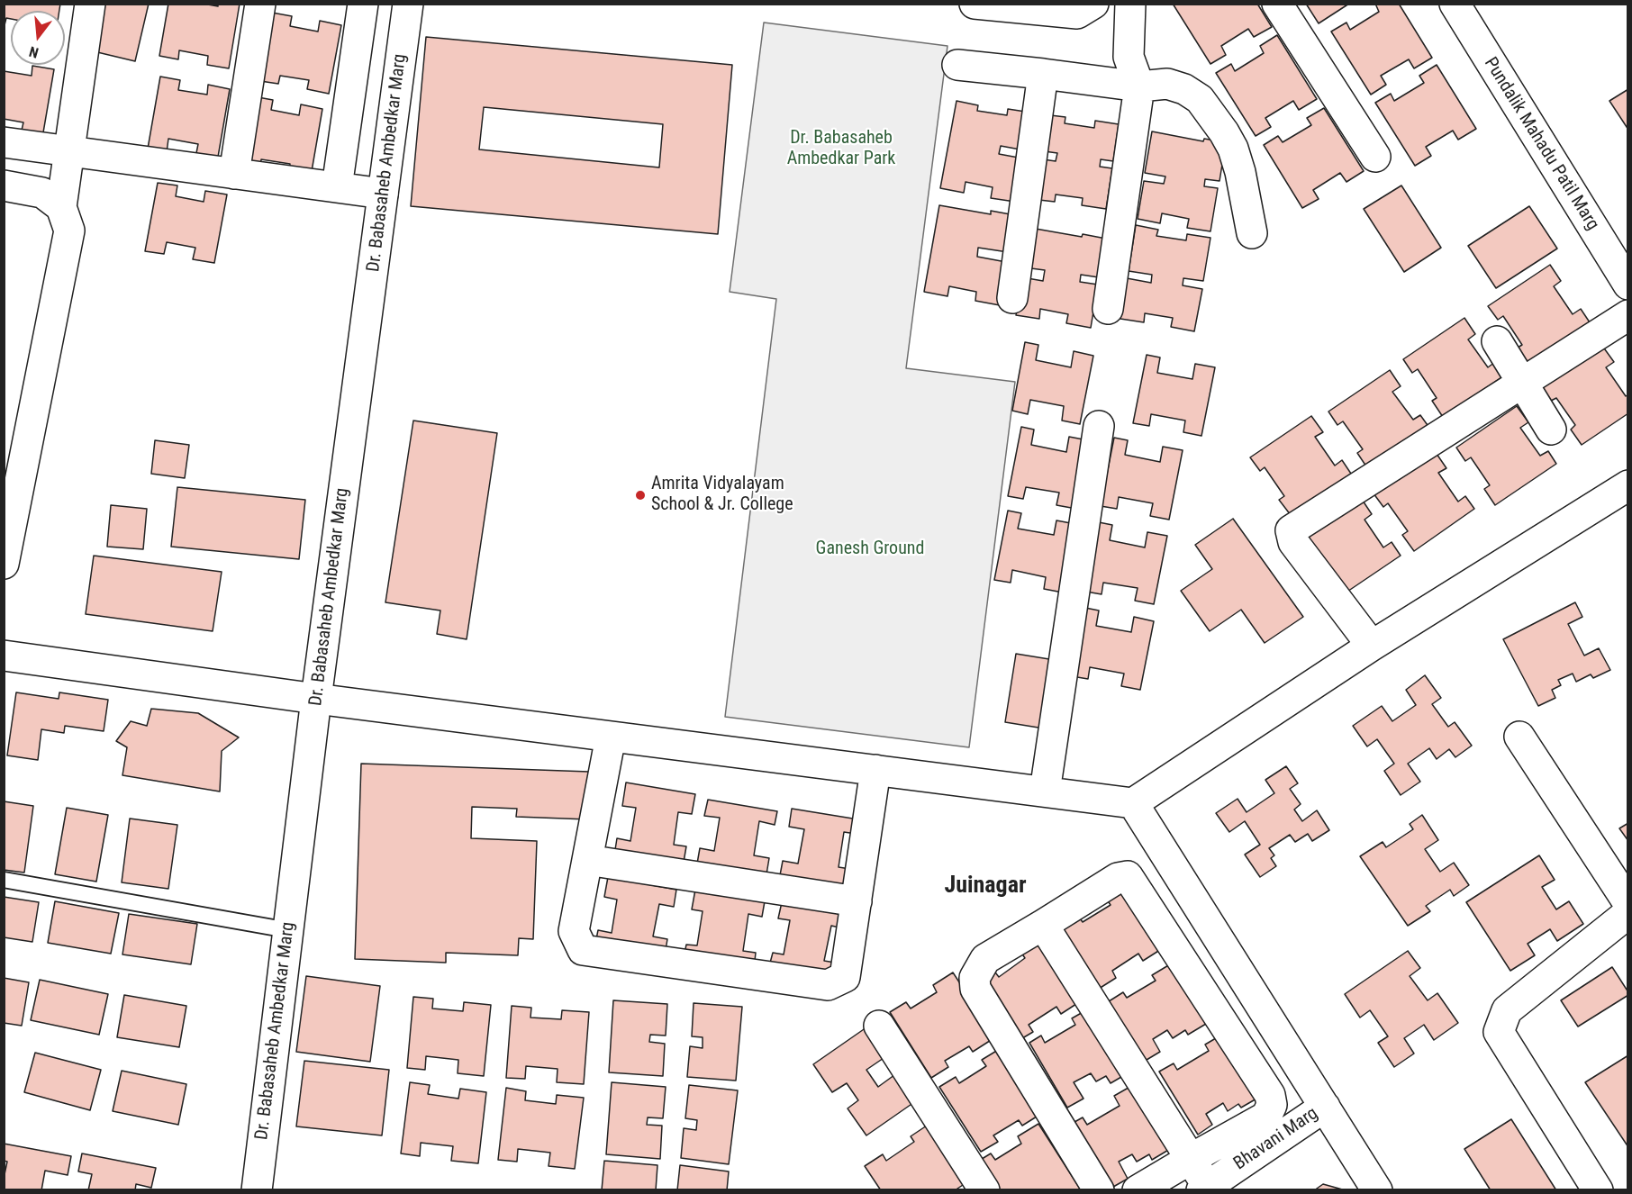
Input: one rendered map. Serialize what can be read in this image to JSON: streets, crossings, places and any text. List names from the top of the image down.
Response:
{
  "streets": {
    "street": ["Pundalik Mahadu Patil Marg", "Dr. Babasaheb Ambedkar Marg", "Bhavani Marg"]
  },
  "districts": ["Juinagar"],
  "parks": ["Dr. Babasaheb Ambedkar Park", "Ganesh Ground"],
  "places": ["Amrita Vidyalayam School & Jr. College"],
  "north": "bottom"
}
